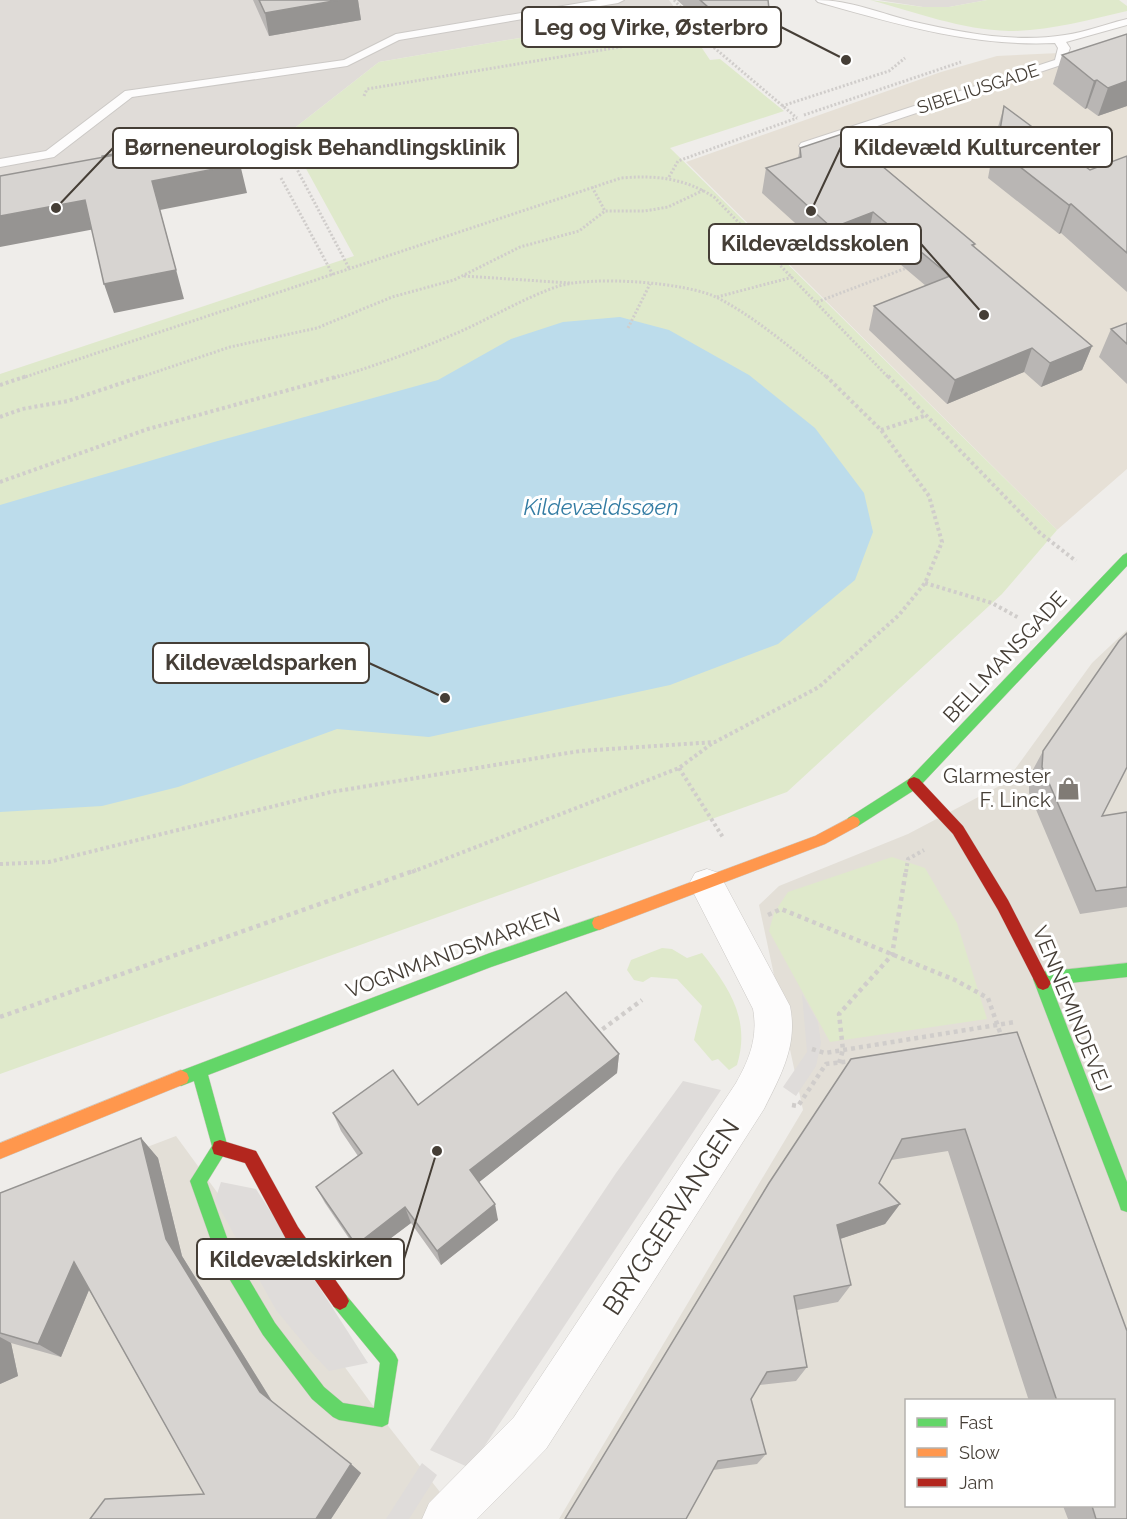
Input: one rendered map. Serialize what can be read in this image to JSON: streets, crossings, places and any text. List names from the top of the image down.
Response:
{
  "streets": {
    "street": [
      "BELLMANSGADE",
      "VOGNMANDSMARKEN",
      "VENNEMINDEVEJ",
      "BRYGGERVANGEN"
    ],
    "lane": ["SIBELIUSGADE"]
  },
  "crossings": [
    ["BELLMANSGADE", "VOGNMANDSMARKEN"],
    ["BELLMANSGADE", "VENNEMINDEVEJ"],
    ["VOGNMANDSMARKEN", "VENNEMINDEVEJ"],
    ["VOGNMANDSMARKEN", "BRYGGERVANGEN"]
  ],
  "water": ["Kildevældssøen"],
  "places": {
    "other": [
      "Leg og Virke, Østerbro",
      "Børneneurologisk Behandlingsklinik",
      "Kildevæld Kulturcenter",
      "Kildevældsskolen",
      "Kildevældsparken",
      "Kildevældskirken"
    ],
    "shop": ["Glarmester F. Linck"]
  },
  "legend": ["Fast", "Slow", "Jam"]
}
